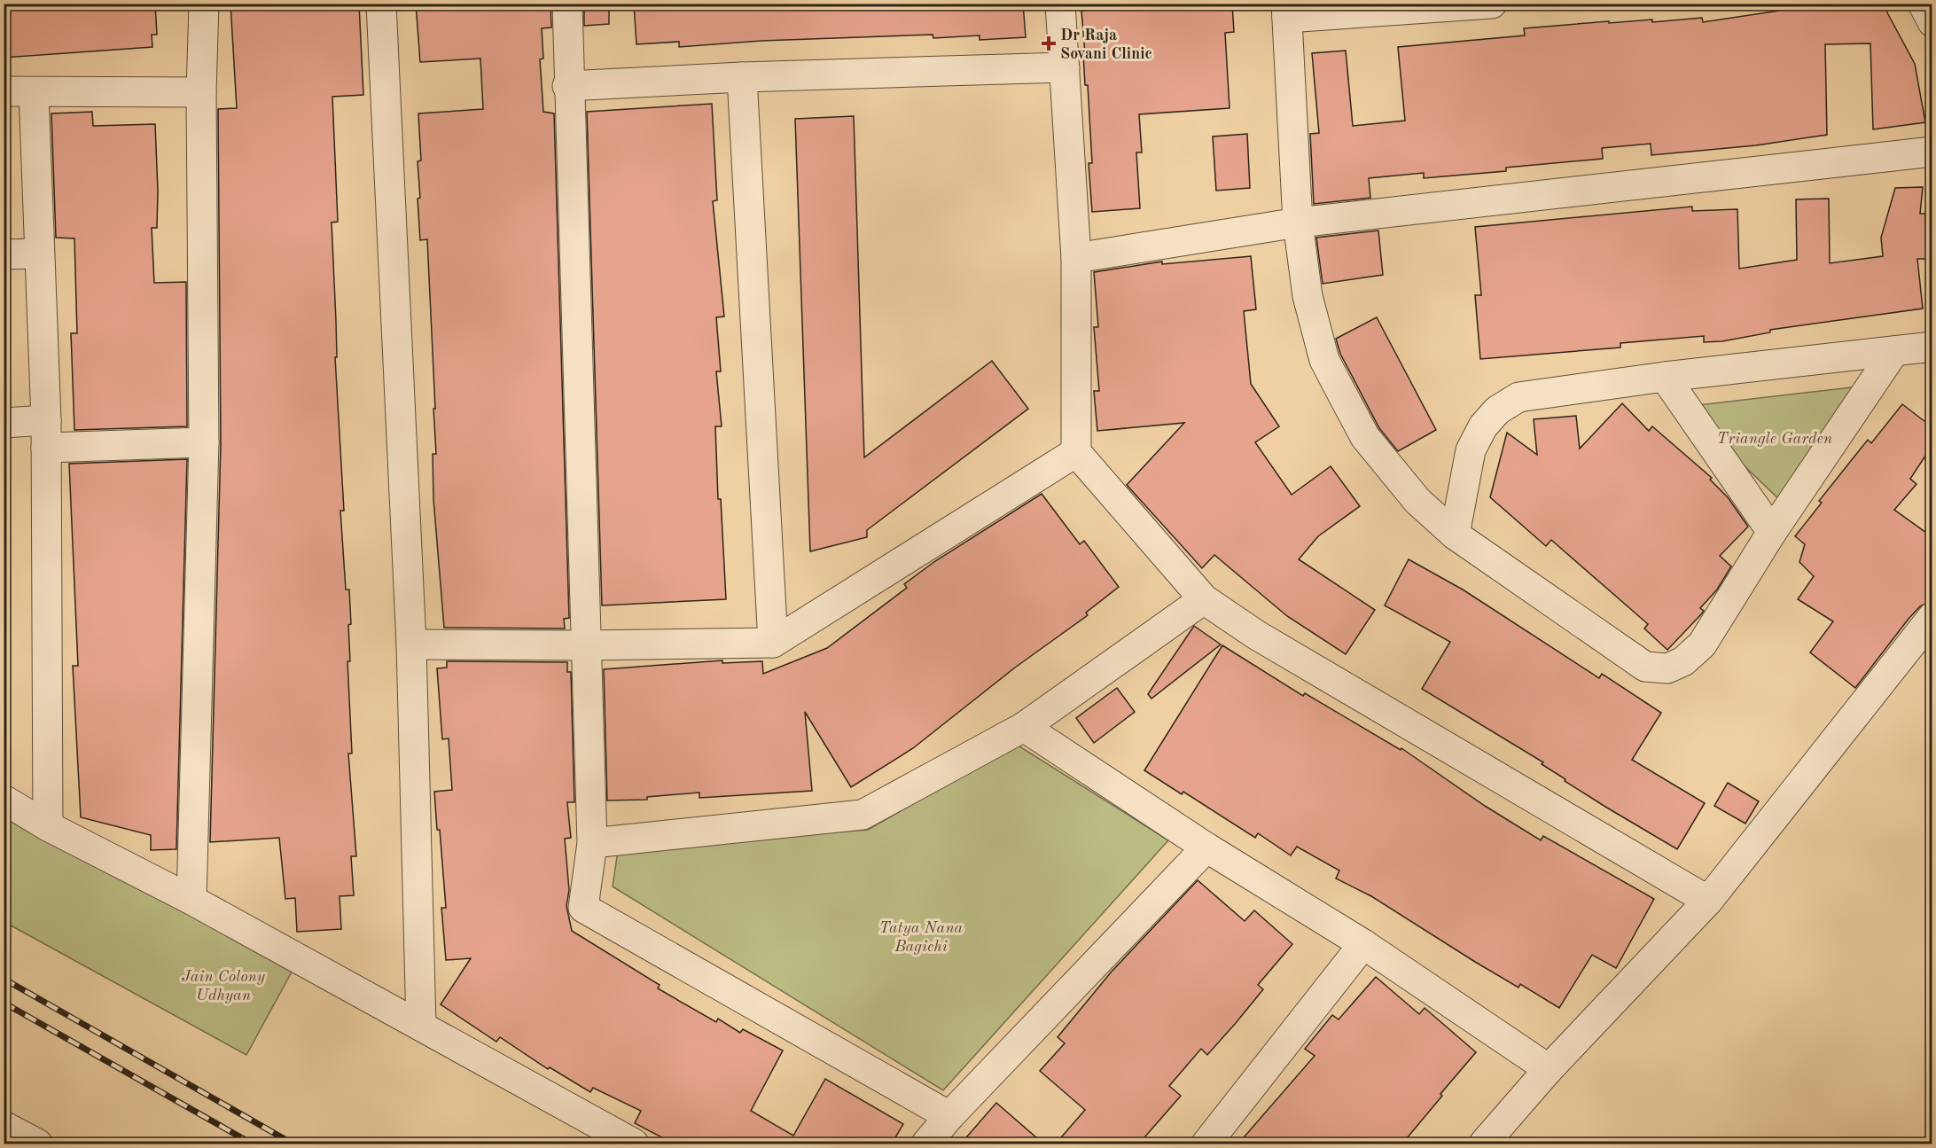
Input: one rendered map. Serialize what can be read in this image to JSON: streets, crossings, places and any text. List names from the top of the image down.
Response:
{
  "parks": ["Triangle Garden", "Tatya Nana Bagichi", "Jain Colony Udhyan"],
  "places": {
    "health": ["Dr Raja Sovani Clinic"]
  }
}
